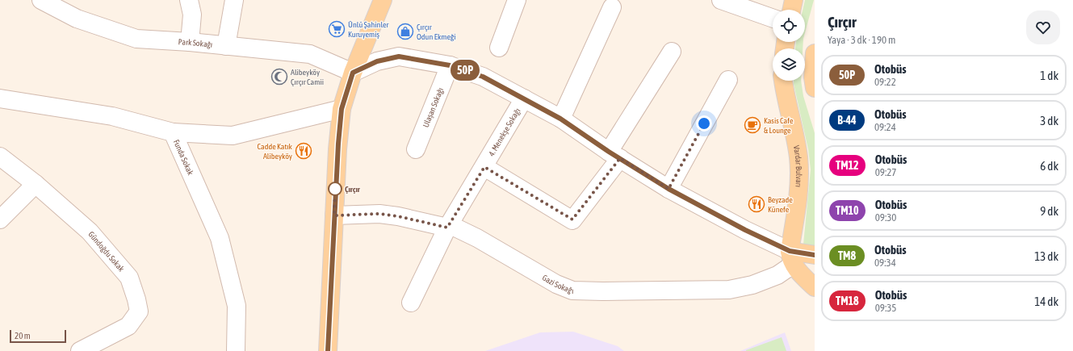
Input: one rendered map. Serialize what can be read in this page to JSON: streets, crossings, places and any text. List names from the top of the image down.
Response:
{
  "streets": {
    "main road": ["Vardar Bulvarı"],
    "street": [
      "Park Sokağı",
      "Ulaşan Sokağı",
      "4. Menekşe Sokağı",
      "Funda Sokak",
      "Gündoğdu Sokak",
      "Gazi Sokağı"
    ]
  },
  "crossings": [
    ["4. Menekşe Sokağı", "Gazi Sokağı"],
    ["Vardar Bulvarı", "Gazi Sokağı"]
  ],
  "places": {
    "supermarket": ["Ünlü Şahinler Kuruyemiş"],
    "shop": ["Çırçır Odun Ekmeği"],
    "mosque": ["Alibeyköy Çırçır Camii"],
    "cafe": ["Kasis Cafe & Lounge"],
    "restaurant": ["Cadde Katık Alibeyköy", "Beyzade Künefe"],
    "other": ["Çırçır"]
  },
  "lines": ["bus line 50P"],
  "scale_bar": "20 m",
  "page": {
    "on_map": "50P",
    "heading": ["Çırçır", "Yaya · 3 dk · 190 m"],
    "list": [
      {
        "mark": "50P",
        "name": "Otobüs",
        "note": "09:22",
        "value": "1 dk"
      },
      {
        "mark": "B-44",
        "name": "Otobüs",
        "note": "09:24",
        "value": "3 dk"
      },
      {
        "mark": "TM12",
        "name": "Otobüs",
        "note": "09:27",
        "value": "6 dk"
      },
      {
        "mark": "TM10",
        "name": "Otobüs",
        "note": "09:30",
        "value": "9 dk"
      },
      {
        "mark": "TM8",
        "name": "Otobüs",
        "note": "09:34",
        "value": "13 dk"
      },
      {
        "mark": "TM18",
        "name": "Otobüs",
        "note": "09:35",
        "value": "14 dk"
      }
    ],
    "scale": "20 m"
  }
}
